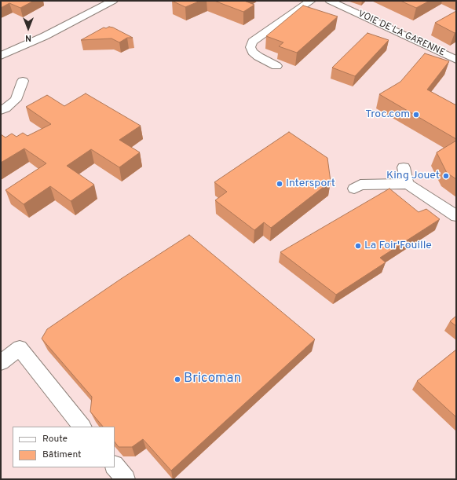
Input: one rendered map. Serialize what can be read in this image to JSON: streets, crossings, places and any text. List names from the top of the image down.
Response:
{
  "streets": {
    "street": ["VOIE DE LA GARENNE"]
  },
  "places": [
    "Troc.com",
    "King Jouet",
    "Intersport",
    "La Foir'Fouille",
    "Bricoman"
  ],
  "legend": ["Route", "Bâtiment"],
  "north": "bottom"
}
